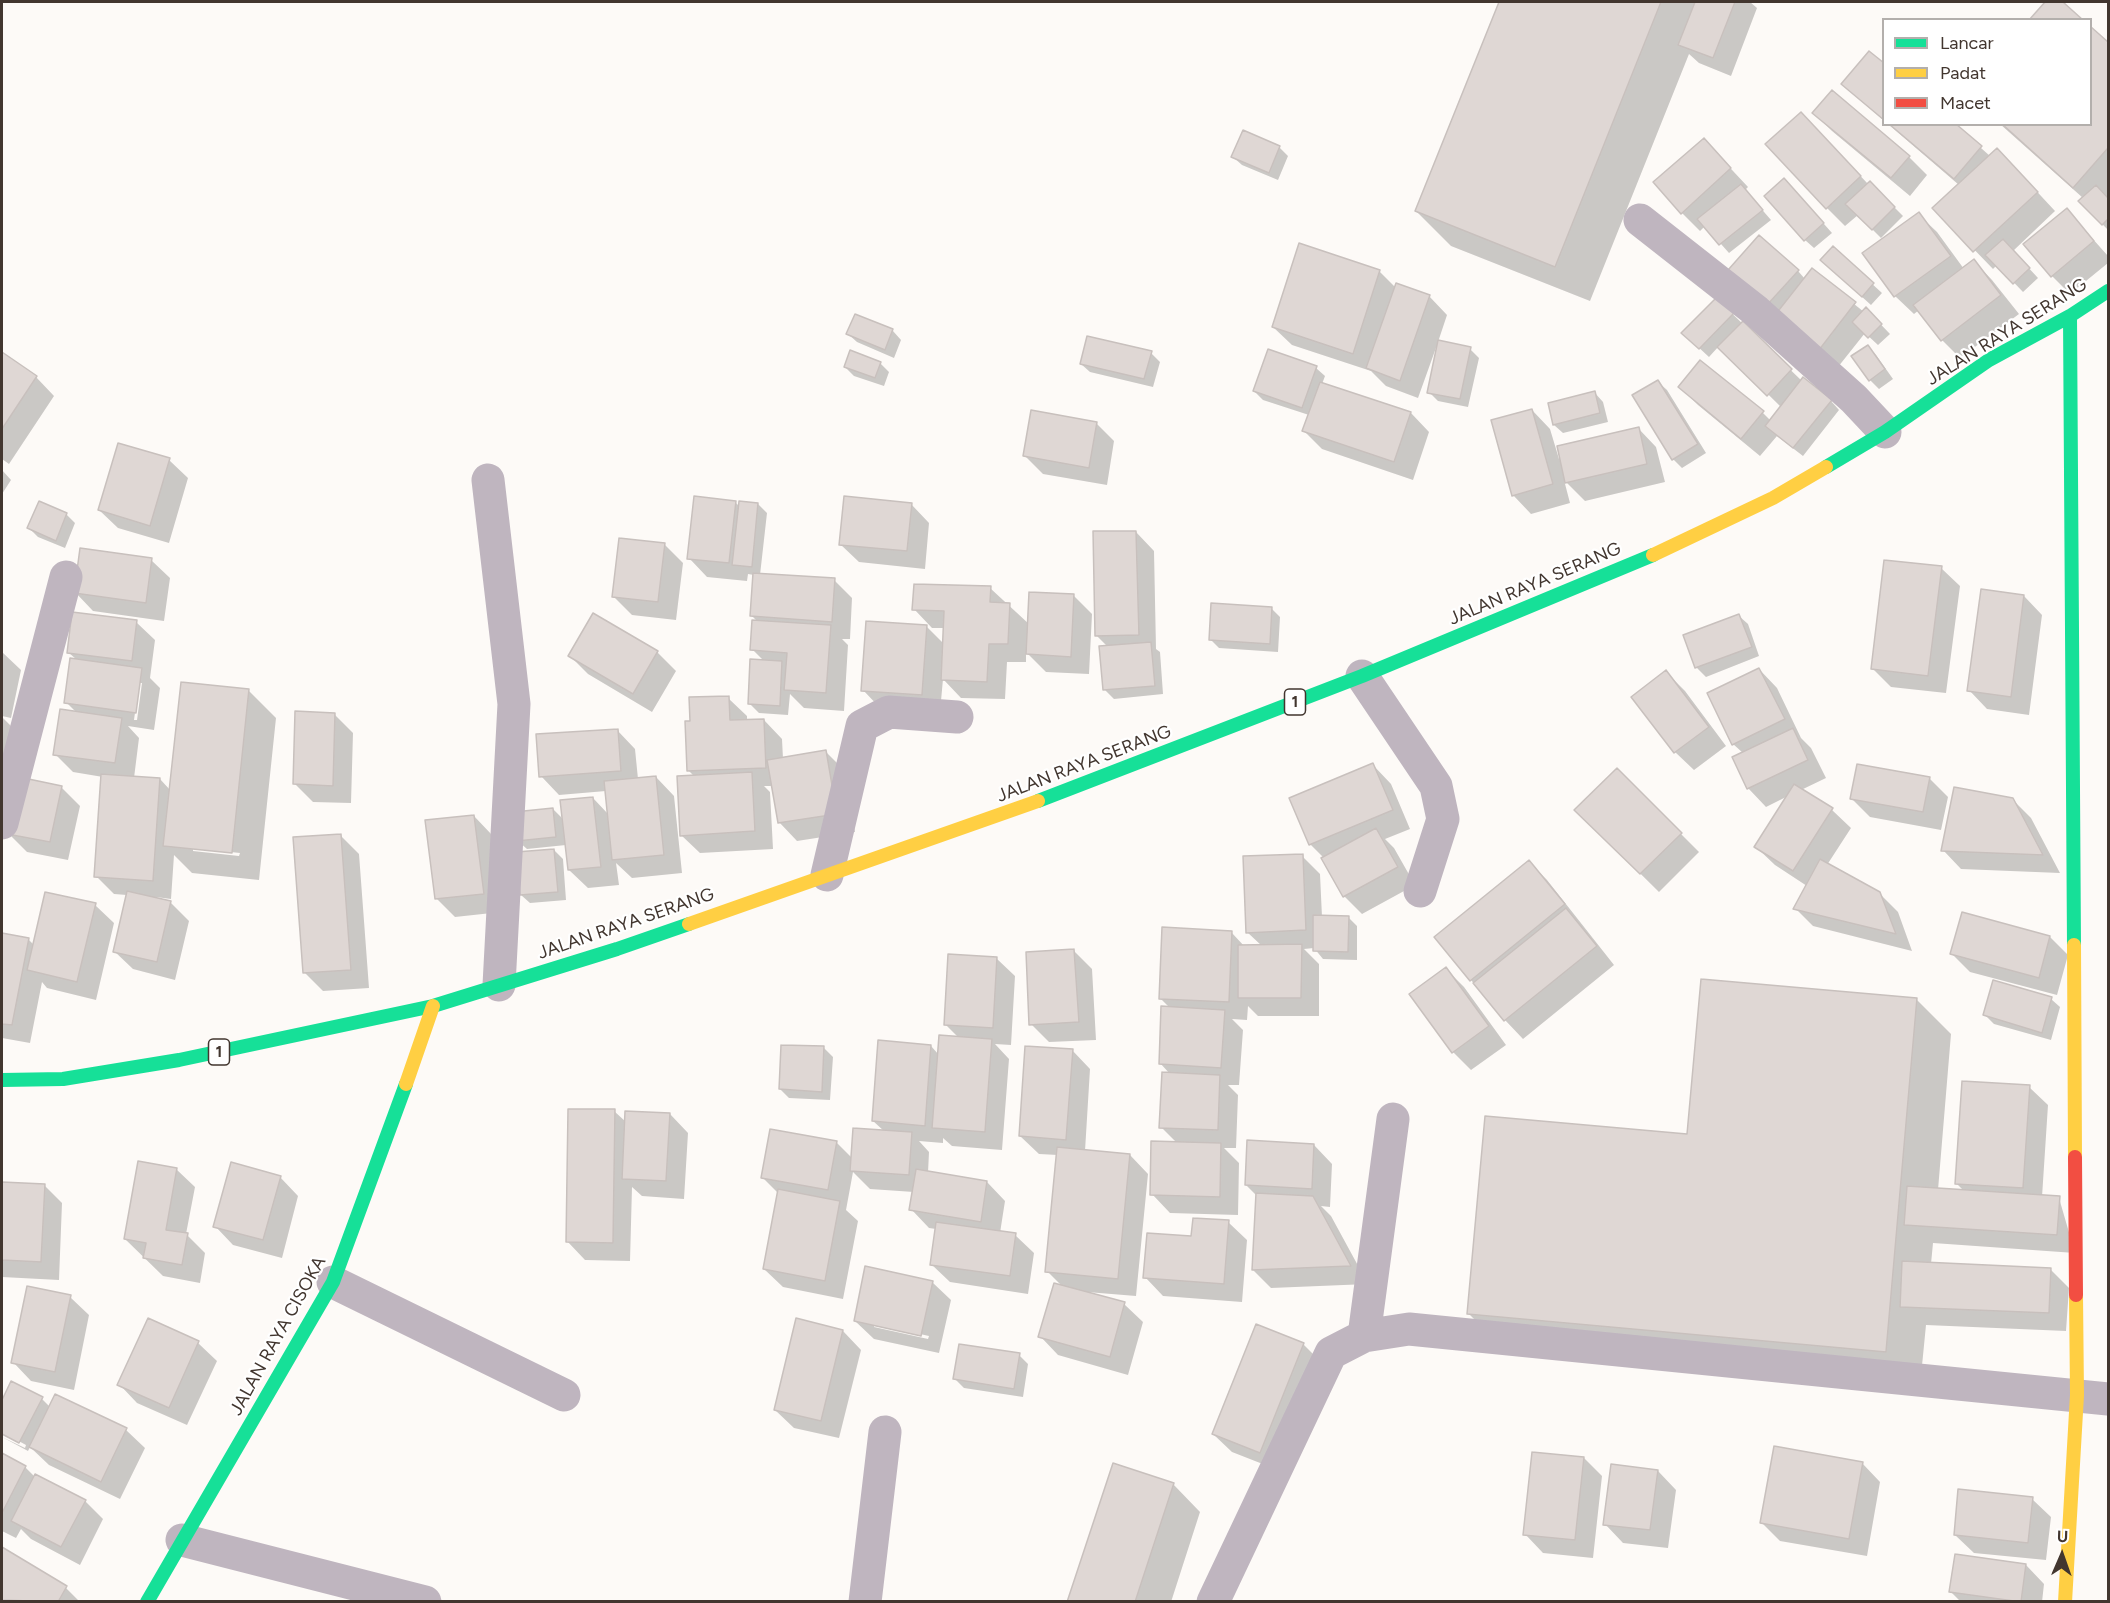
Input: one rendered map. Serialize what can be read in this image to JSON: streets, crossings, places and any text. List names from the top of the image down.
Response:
{
  "streets": {
    "main road": ["JALAN RAYA SERANG", "1", "JALAN RAYA CISOKA"]
  },
  "crossings": [
    ["JALAN RAYA SERANG", "JALAN RAYA CISOKA"]
  ],
  "legend": ["Lancar", "Padat", "Macet"],
  "north": "top"
}
